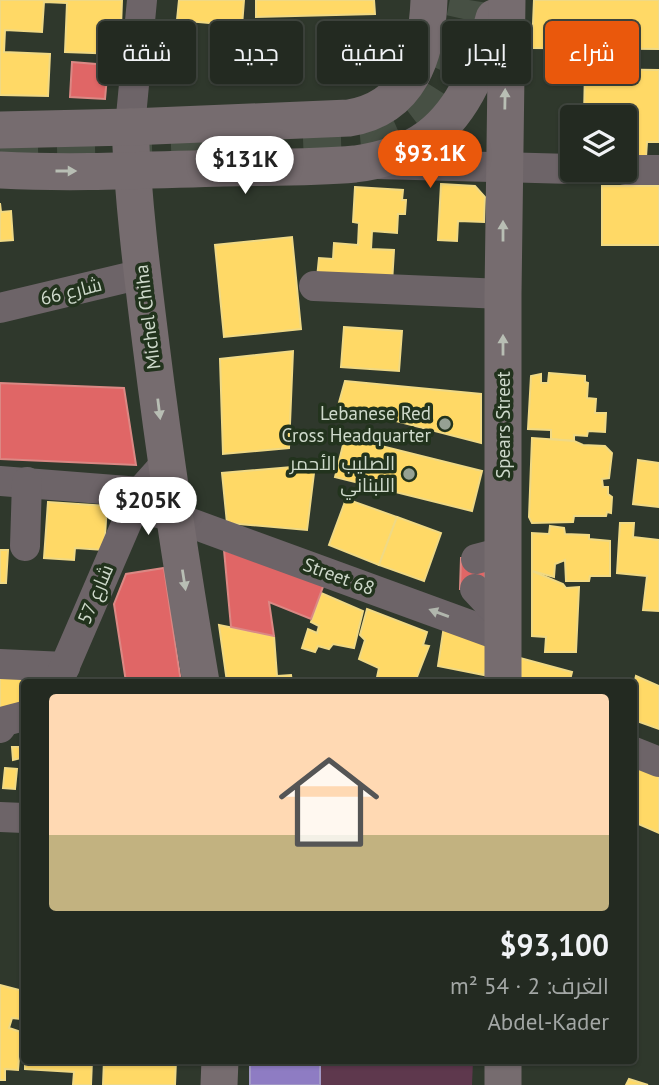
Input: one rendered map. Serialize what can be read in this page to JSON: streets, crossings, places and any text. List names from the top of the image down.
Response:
{
  "streets": {
    "main road": ["Michel Chiha", "Spears Street"],
    "street": ["شارع 66", "Street 68", "شارع 57"]
  },
  "crossings": [
    ["شارع 66", "Michel Chiha"],
    ["Michel Chiha", "Street 68"],
    ["Michel Chiha", "شارع 57"],
    ["Spears Street", "Street 68"]
  ],
  "one_way": ["Michel Chiha", "Spears Street", "Street 68"],
  "places": ["Lebanese Red Cross Headquarter", "الصليب الأحمر اللبناني"],
  "page": {
    "chip": [
      "شراء",
      "إيجار",
      "تصفية",
      "جديد",
      "شقة"
    ],
    "price": ["$93.1K", "$131K", "$205K"],
    "list": [
      {
        "name": "$93,100",
        "note": "الغرف: 2 · 54 m² · Abdel-Kader"
      }
    ]
  }
}
